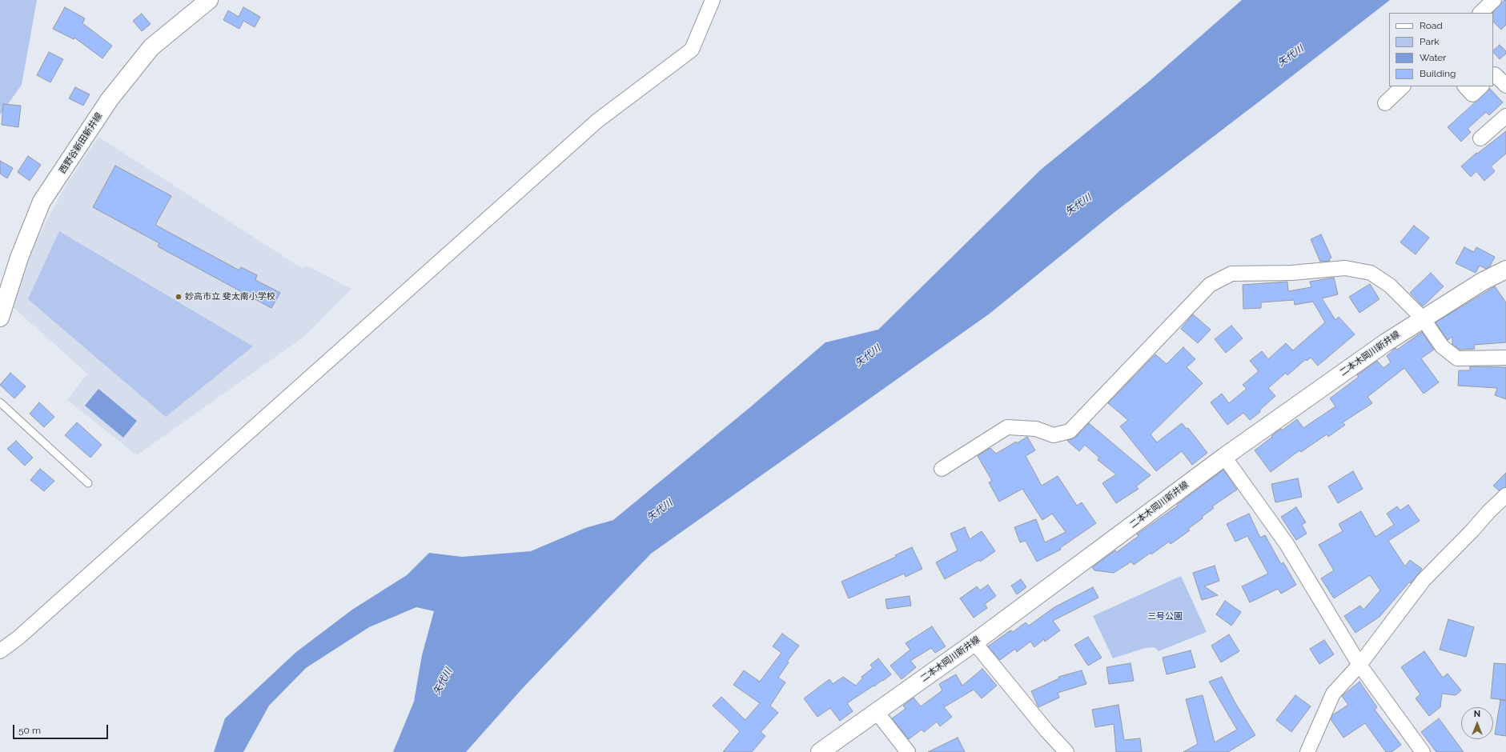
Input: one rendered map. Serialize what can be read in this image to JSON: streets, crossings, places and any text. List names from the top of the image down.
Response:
{
  "streets": {
    "main road": ["西野谷新田新井線", "二本木岡川新井線"]
  },
  "water": ["矢代川"],
  "parks": ["三号公園"],
  "places": ["妙高市立 斐太南小学校"],
  "legend": [
    "Road",
    "Park",
    "Water",
    "Building"
  ],
  "scale_bar": "50 m",
  "north": "top"
}
